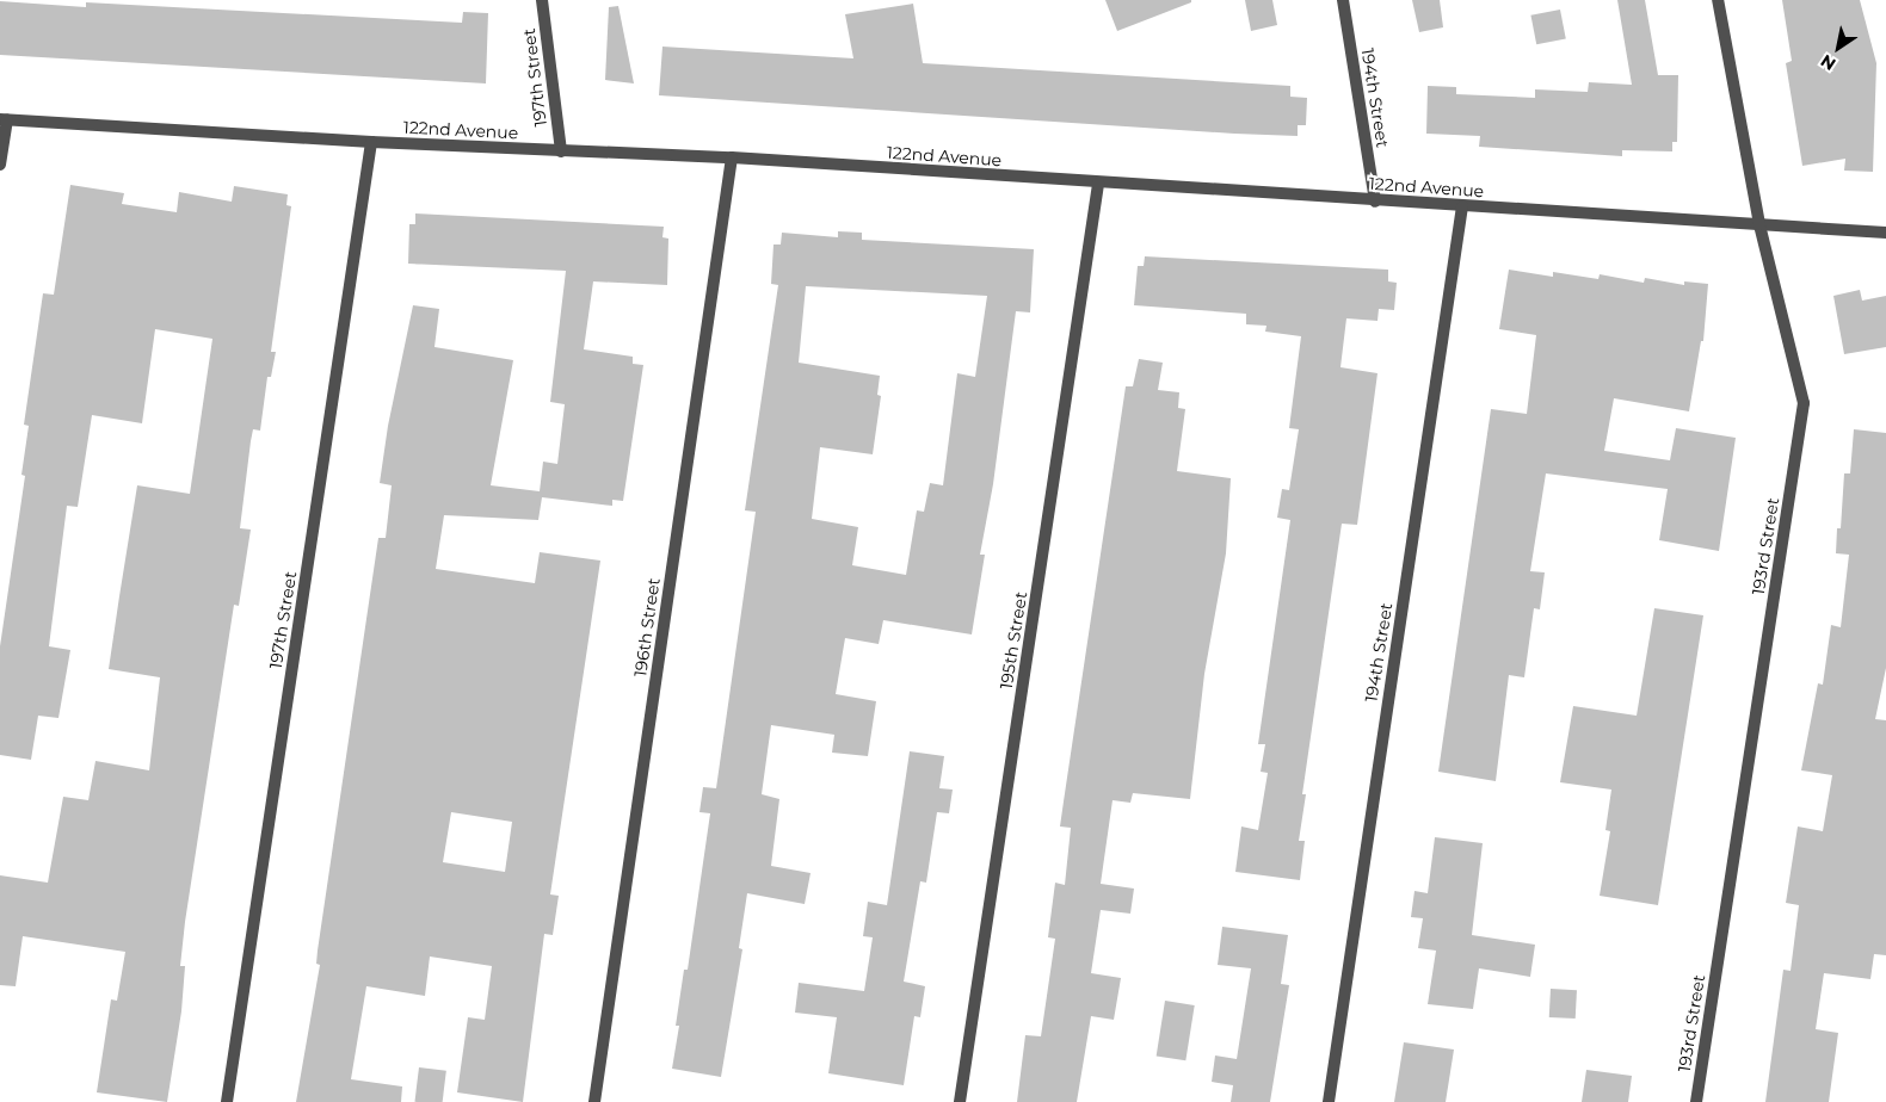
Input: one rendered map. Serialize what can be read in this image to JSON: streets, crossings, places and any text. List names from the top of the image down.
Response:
{
  "streets": {
    "street": [
      "197th Street",
      "194th Street",
      "122nd Avenue",
      "193rd Street",
      "196th Street",
      "195th Street"
    ]
  },
  "crossings": [
    ["197th Street", "122nd Avenue"],
    ["194th Street", "122nd Avenue"],
    ["122nd Avenue", "193rd Street"],
    ["122nd Avenue", "196th Street"],
    ["122nd Avenue", "195th Street"]
  ],
  "north": "bottom left"
}
